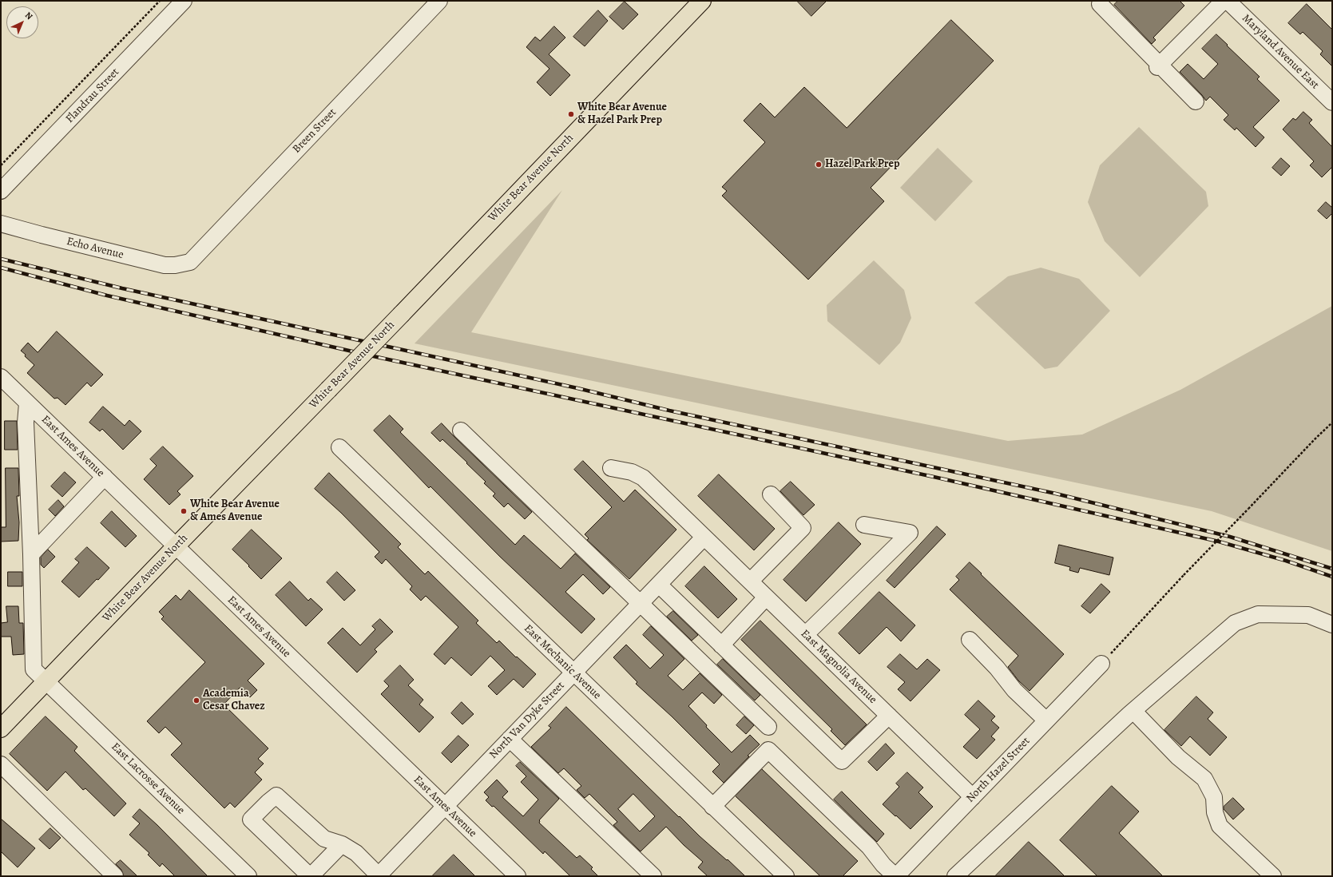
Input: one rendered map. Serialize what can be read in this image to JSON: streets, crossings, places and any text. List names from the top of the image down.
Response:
{
  "streets": {
    "main road": ["White Bear Avenue North"],
    "street": [
      "Maryland Avenue East",
      "Flandrau Street",
      "Breen Street",
      "Echo Avenue",
      "East Ames Avenue",
      "East Mechanic Avenue",
      "East Magnolia Avenue",
      "North Van Dyke Street",
      "North Hazel Street",
      "East Lacrosse Avenue"
    ]
  },
  "crossings": [
    ["Breen Street", "Echo Avenue"],
    ["White Bear Avenue North", "East Ames Avenue"],
    ["White Bear Avenue North", "East Lacrosse Avenue"],
    ["East Ames Avenue", "North Van Dyke Street"],
    ["East Ames Avenue", "East Lacrosse Avenue"],
    ["East Mechanic Avenue", "North Van Dyke Street"],
    ["East Magnolia Avenue", "North Van Dyke Street"],
    ["East Magnolia Avenue", "North Hazel Street"]
  ],
  "places": [
    "White Bear Avenue & Hazel Park Prep",
    "Hazel Park Prep",
    "White Bear Avenue & Ames Avenue",
    "Academia Cesar Chavez"
  ],
  "north": "top right"
}
